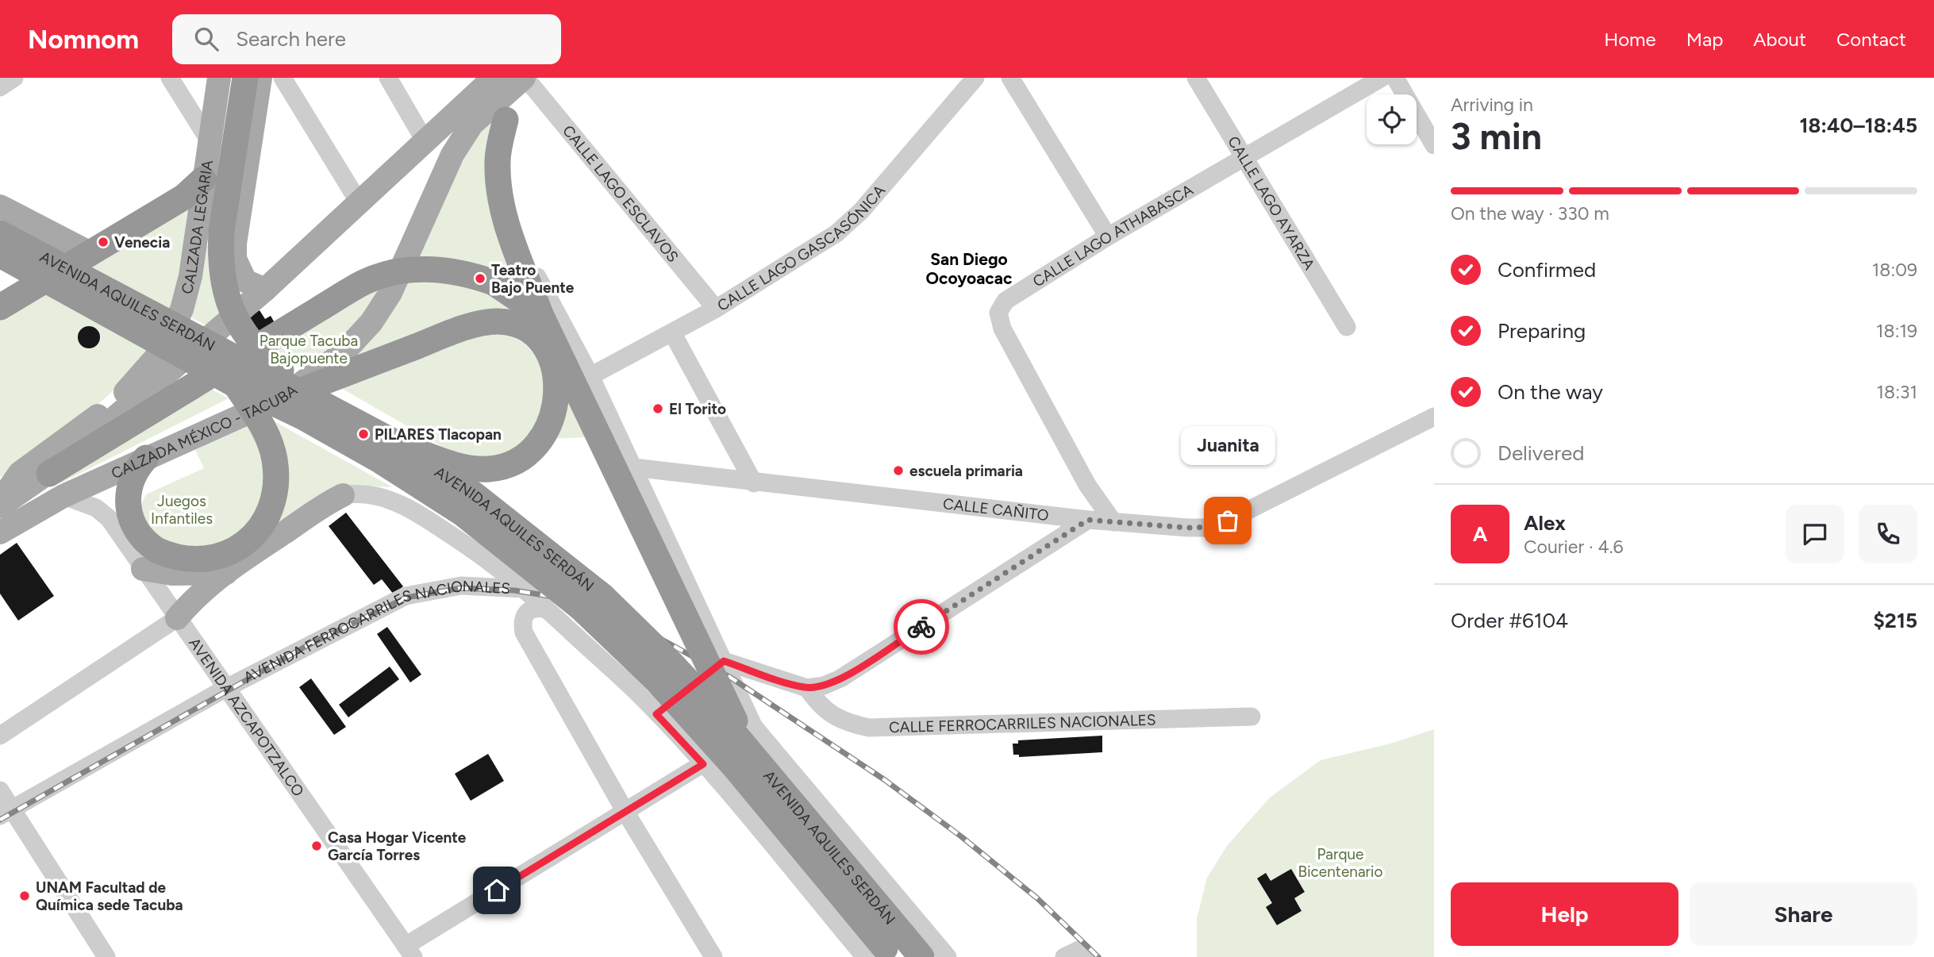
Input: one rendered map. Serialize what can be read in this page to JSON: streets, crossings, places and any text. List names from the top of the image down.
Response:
{
  "streets": {
    "highway": ["AVENIDA AQUILES SERDÁN"],
    "main road": ["CALZADA LEGARIA", "CALZADA MÉXICO - TACUBA"],
    "street": [
      "CALLE LAGO ESCLAVOS",
      "CALLE LAGO AYARZA",
      "CALLE LAGO ATHABASCA",
      "CALLE LAGO GASCASÓNICA",
      "CALLE CAÑITO",
      "AVENIDA FERROCARRILES NACIONALES",
      "AVENIDA AZCAPOTZALCO",
      "CALLE FERROCARRILES NACIONALES"
    ]
  },
  "crossings": [
    ["CALLE LAGO ESCLAVOS", "CALLE LAGO GASCASÓNICA"],
    ["CALLE LAGO ESCLAVOS", "AVENIDA AQUILES SERDÁN"],
    ["CALLE LAGO ESCLAVOS", "CALZADA MÉXICO - TACUBA"],
    ["CALLE LAGO AYARZA", "CALLE LAGO ATHABASCA"],
    ["CALLE LAGO ATHABASCA", "CALLE CAÑITO"],
    ["CALLE LAGO GASCASÓNICA", "AVENIDA AQUILES SERDÁN"],
    ["AVENIDA AQUILES SERDÁN", "CALZADA MÉXICO - TACUBA"],
    ["AVENIDA AQUILES SERDÁN", "CALLE CAÑITO"],
    ["AVENIDA AQUILES SERDÁN", "AVENIDA FERROCARRILES NACIONALES"],
    ["CALZADA MÉXICO - TACUBA", "AVENIDA AZCAPOTZALCO"],
    ["AVENIDA FERROCARRILES NACIONALES", "AVENIDA AZCAPOTZALCO"]
  ],
  "districts": ["San Diego Ocoyoacac"],
  "parks": ["Parque Tacuba Bajopuente", "Juegos Infantiles", "Parque Bicentenario"],
  "places": [
    "Venecia",
    "Teatro Bajo Puente",
    "El Torito",
    "PILARES Tlacopan",
    "escuela primaria",
    "Juanita",
    "Casa Hogar Vicente García Torres",
    "UNAM Facultad de Química sede Tacuba"
  ],
  "page": {
    "header": "Nomnom",
    "search": "Search here",
    "nav": [
      "Home",
      "Map",
      "About",
      "Contact"
    ],
    "heading": ["3 min", "Arriving in", "18:40–18:45"],
    "panel": [
      "Alex",
      "Courier · 4.6",
      "Order #6104",
      "$215"
    ],
    "bar": "On the way · 330 m",
    "list": [
      ["Confirmed", "18:09"],
      ["Preparing", "18:19"],
      ["On the way", "18:31"],
      "Delivered"
    ],
    "bubble": "Juanita",
    "round": "A",
    "buttons": ["Help", "Share"]
  }
}
